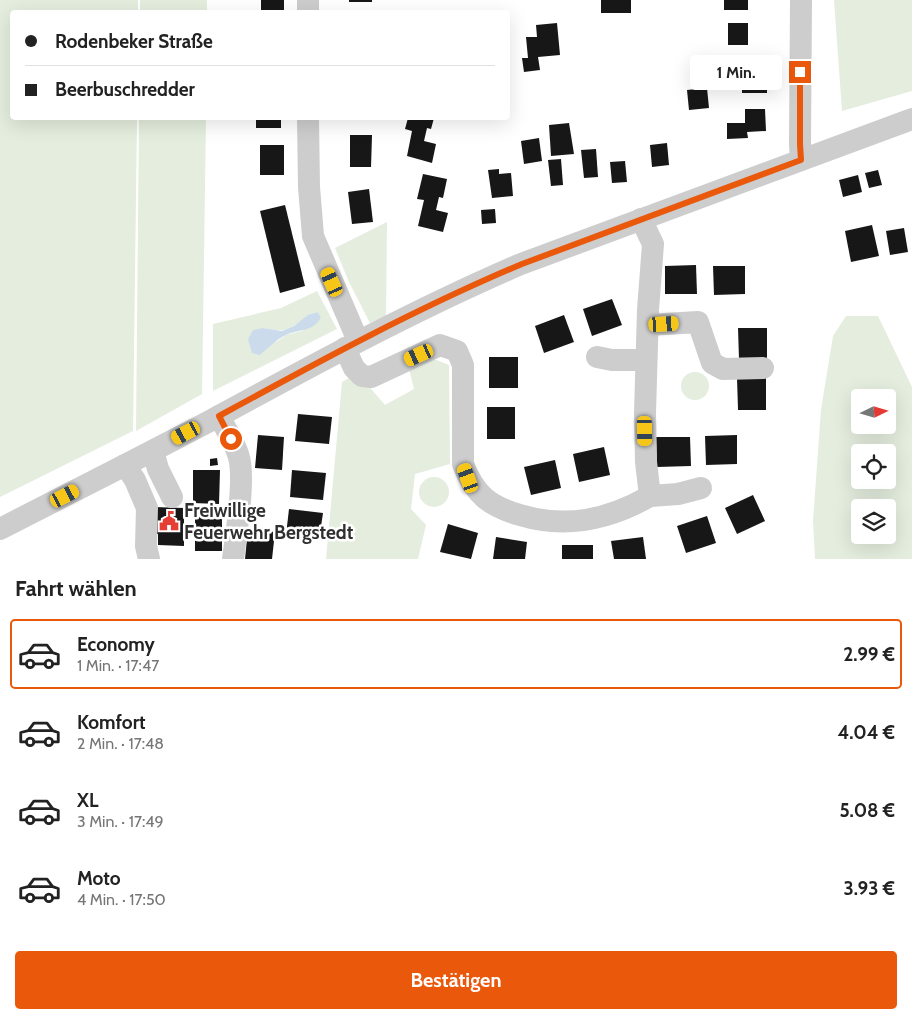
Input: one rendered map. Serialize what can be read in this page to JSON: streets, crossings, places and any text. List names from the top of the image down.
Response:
{
  "places": {
    "public building": ["Freiwillige Feuerwehr Bergstedt"]
  },
  "north": "right",
  "page": {
    "banner": ["Rodenbeker Straße", "Beerbuschredder"],
    "bubble": "1 Min.",
    "heading": "Fahrt wählen",
    "list": [
      {
        "name": "Economy",
        "note": "1 Min. · 17:47",
        "value": "2.99 €"
      },
      {
        "name": "Komfort",
        "note": "2 Min. · 17:48",
        "value": "4.04 €"
      },
      {
        "name": "XL",
        "note": "3 Min. · 17:49",
        "value": "5.08 €"
      },
      {
        "name": "Moto",
        "note": "4 Min. · 17:50",
        "value": "3.93 €"
      }
    ],
    "buttons": "Bestätigen"
  }
}
